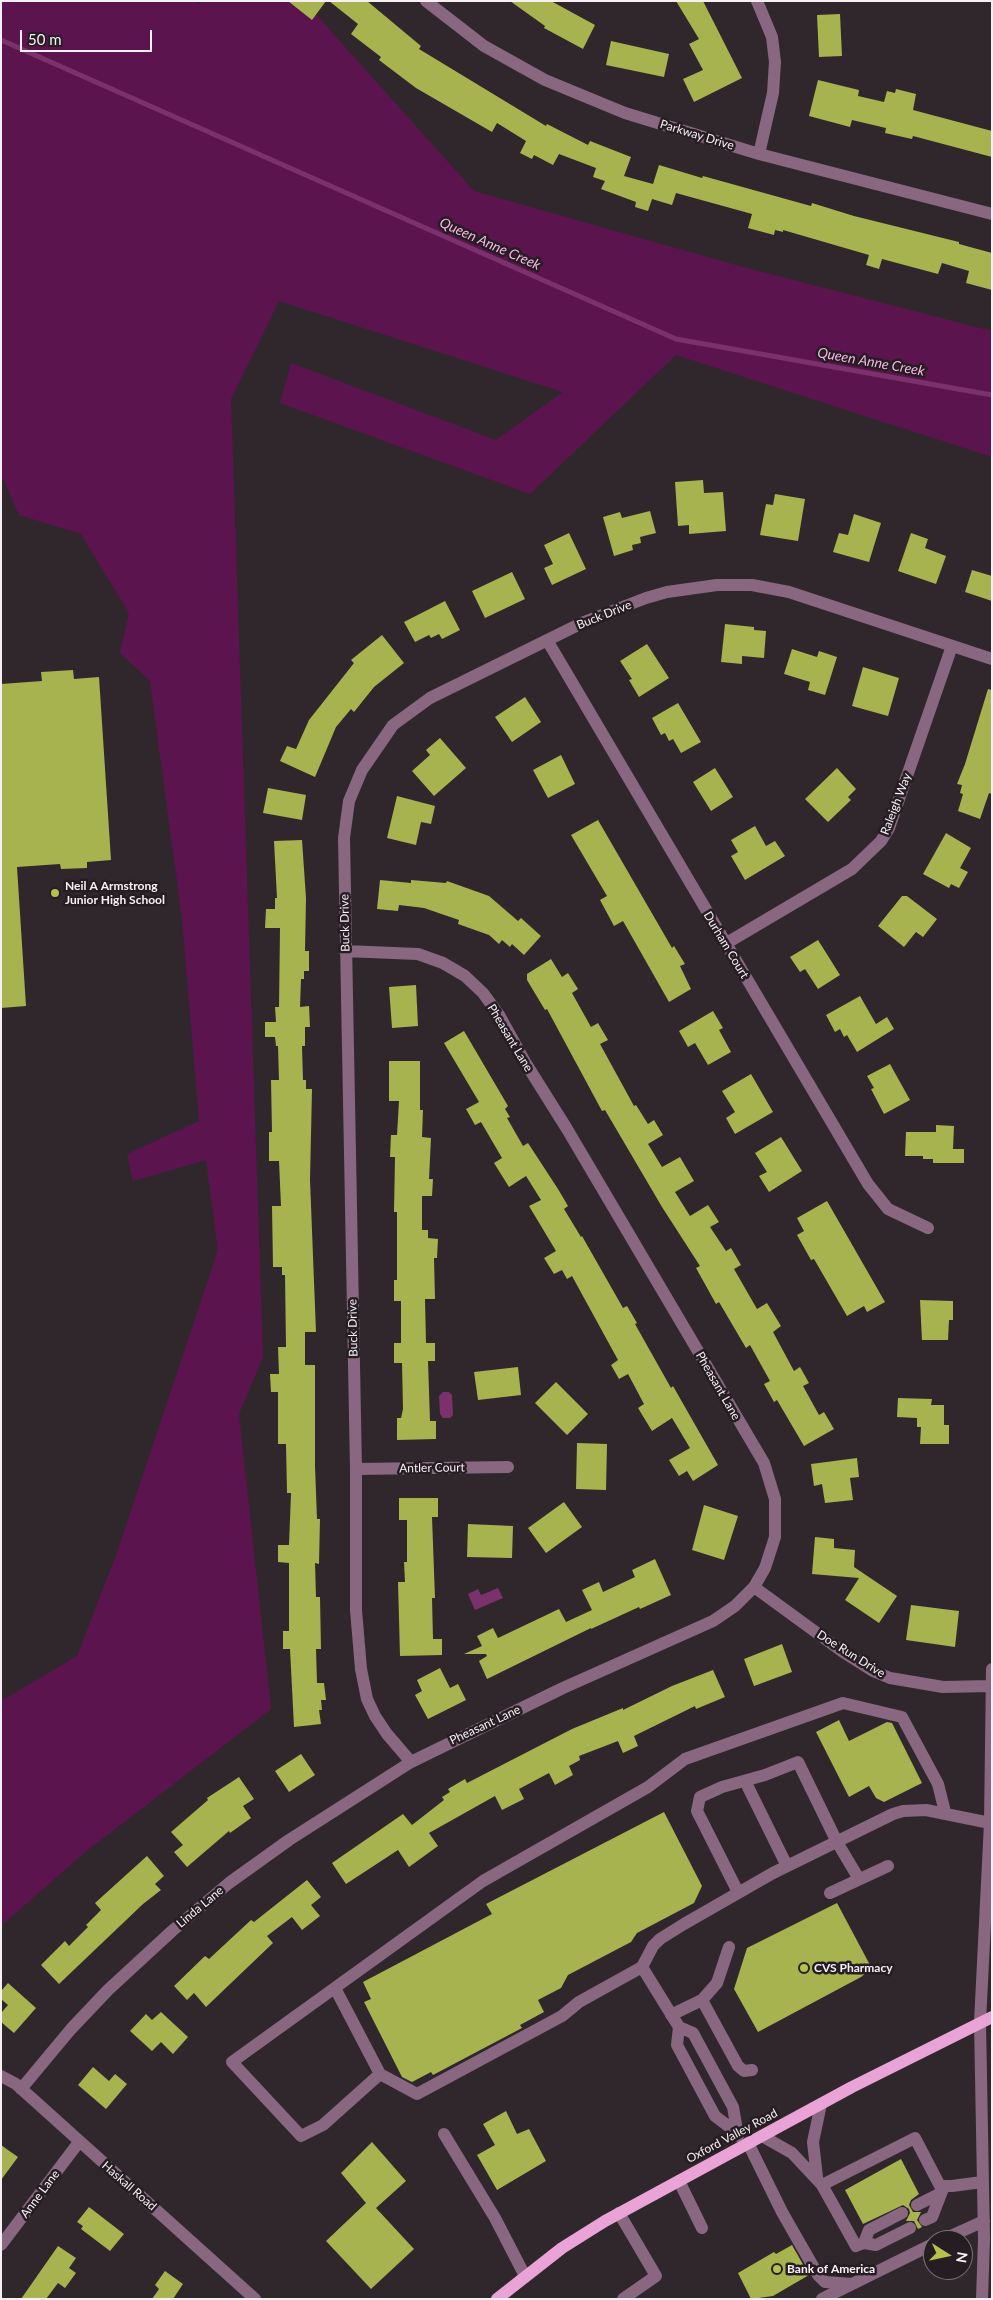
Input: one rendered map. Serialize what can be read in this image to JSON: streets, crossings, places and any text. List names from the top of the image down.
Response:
{
  "streets": {
    "main road": ["Oxford Valley Road"],
    "street": [
      "Parkway Drive",
      "Buck Drive",
      "Raleigh Way",
      "Durham Court",
      "Pheasant Lane",
      "Antler Court",
      "Doe Run Drive",
      "Linda Lane",
      "Haskall Road",
      "Anne Lane"
    ]
  },
  "crossings": [
    ["Buck Drive", "Raleigh Way"],
    ["Buck Drive", "Durham Court"],
    ["Buck Drive", "Pheasant Lane"],
    ["Buck Drive", "Antler Court"],
    ["Buck Drive", "Linda Lane"],
    ["Raleigh Way", "Durham Court"],
    ["Pheasant Lane", "Doe Run Drive"],
    ["Pheasant Lane", "Linda Lane"],
    ["Linda Lane", "Haskall Road"],
    ["Haskall Road", "Anne Lane"]
  ],
  "water": ["Queen Anne Creek"],
  "places": ["Neil A Armstrong Junior High School", "CVS Pharmacy", "Bank of America"],
  "scale_bar": "50 m",
  "north": "right"
}
